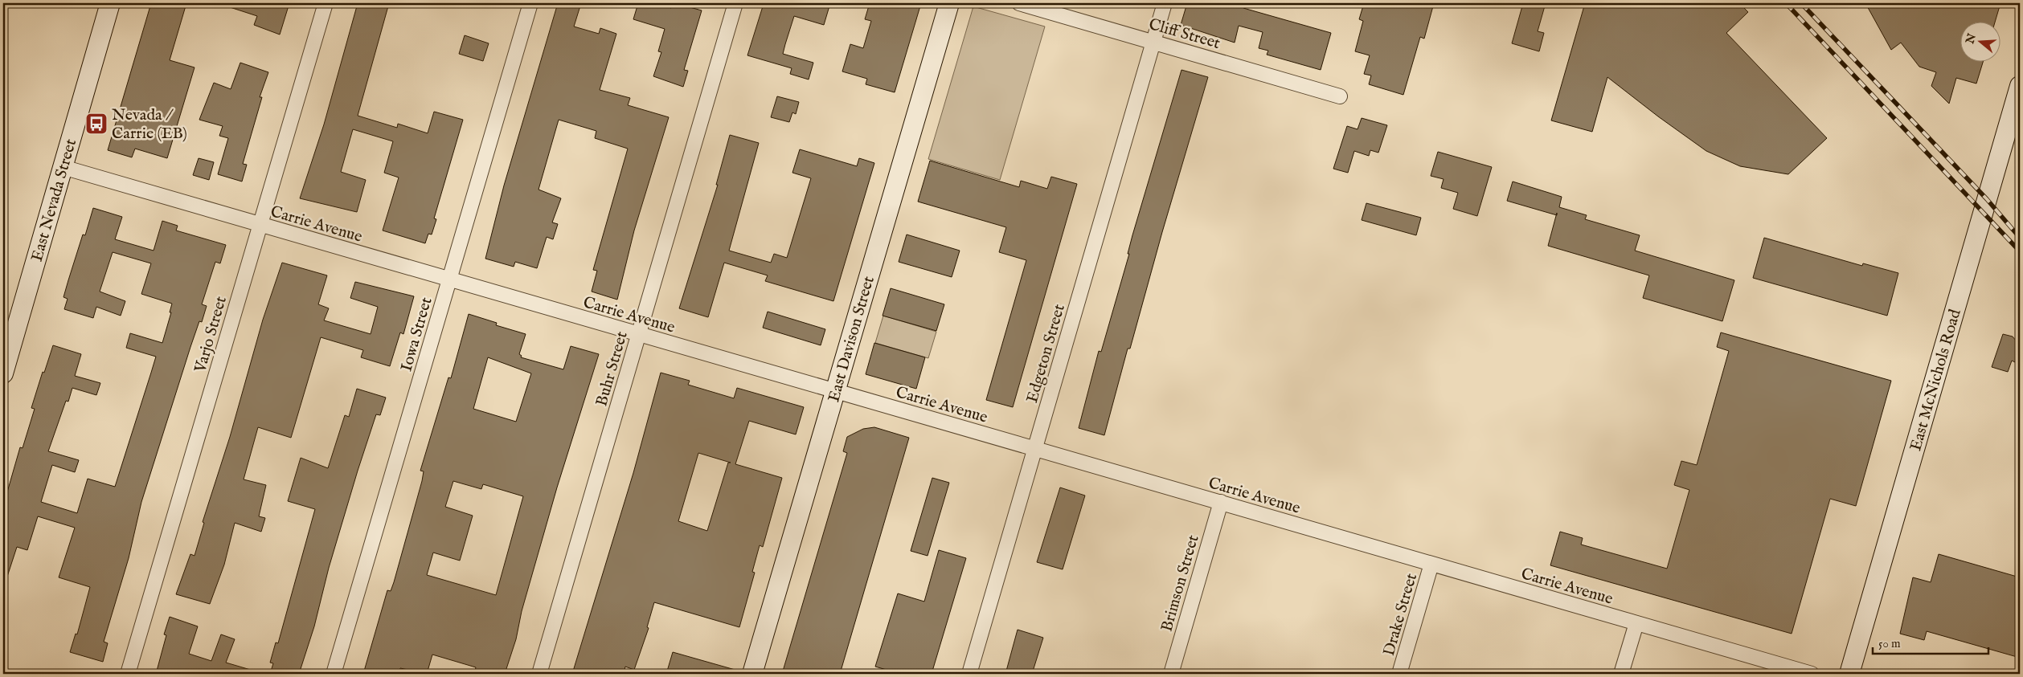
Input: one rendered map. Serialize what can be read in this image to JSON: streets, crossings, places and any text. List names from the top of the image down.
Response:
{
  "streets": {
    "main road": ["East Nevada Street", "East Davison Street", "East McNichols Road"],
    "street": [
      "Cliff Street",
      "Carrie Avenue",
      "Varjo Street",
      "Iowa Street",
      "Edgeton Street",
      "Buhr Street",
      "Brimson Street",
      "Drake Street"
    ]
  },
  "crossings": [
    ["Cliff Street", "Edgeton Street"],
    ["East Nevada Street", "Carrie Avenue"],
    ["Carrie Avenue", "Varjo Street"],
    ["Carrie Avenue", "Iowa Street"],
    ["Carrie Avenue", "East Davison Street"],
    ["Carrie Avenue", "Edgeton Street"],
    ["Carrie Avenue", "Buhr Street"],
    ["Carrie Avenue", "Brimson Street"],
    ["Carrie Avenue", "Drake Street"]
  ],
  "places": {
    "bus stop": ["Nevada / Carrie (EB)"]
  },
  "scale_bar": "50 m",
  "north": "left"
}
